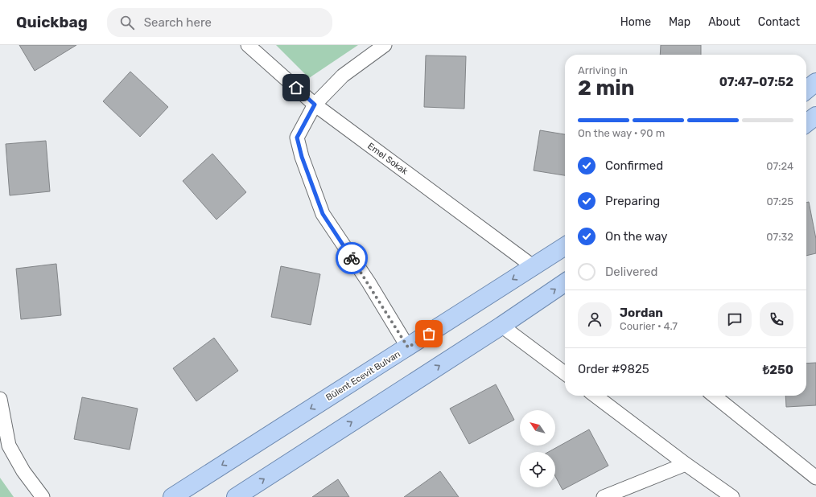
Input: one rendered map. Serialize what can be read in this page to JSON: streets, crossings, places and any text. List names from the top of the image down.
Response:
{
  "streets": {
    "main road": ["Bülent Ecevit Bulvarı"],
    "street": ["Emel Sokak"]
  },
  "crossings": [
    ["Emel Sokak", "Bülent Ecevit Bulvarı"]
  ],
  "north": "top left",
  "page": {
    "header": "Quickbag",
    "search": "Search here",
    "nav": [
      "Home",
      "Map",
      "About",
      "Contact"
    ],
    "heading": ["2 min", "Arriving in", "07:47–07:52"],
    "panel": [
      "Jordan",
      "Courier · 4.7",
      "Order #9825",
      "₺250"
    ],
    "bar": "On the way · 90 m",
    "list": [
      ["Confirmed", "07:24"],
      ["Preparing", "07:25"],
      ["On the way", "07:32"],
      "Delivered"
    ]
  }
}
